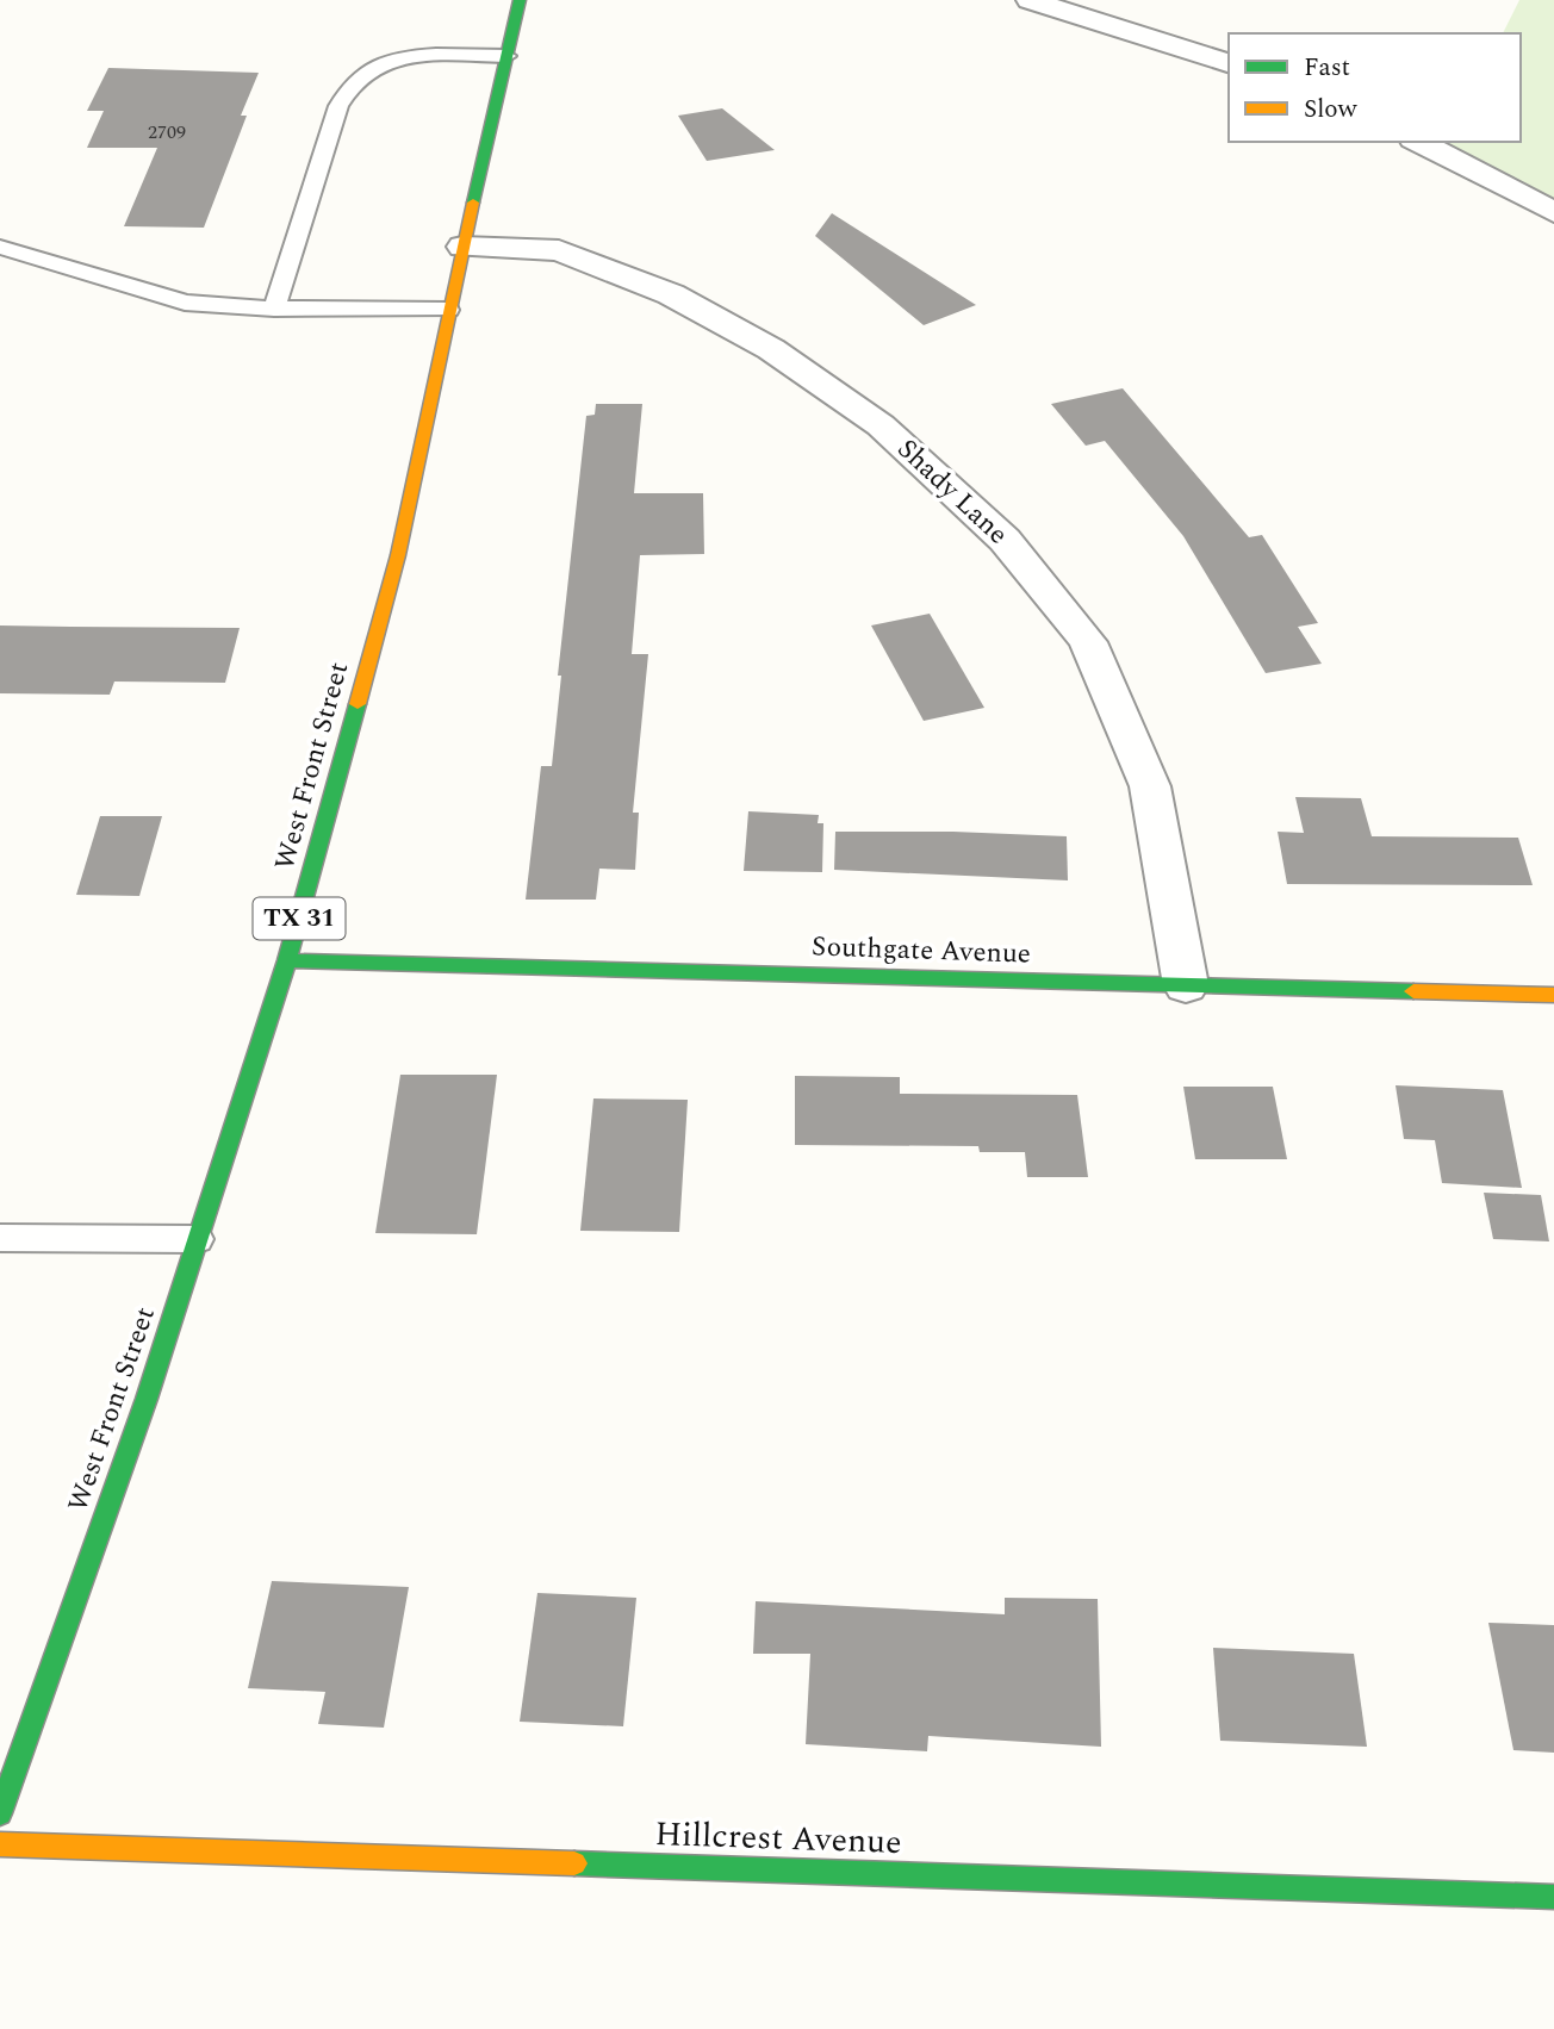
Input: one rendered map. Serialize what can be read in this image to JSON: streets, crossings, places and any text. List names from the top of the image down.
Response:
{
  "streets": {
    "main road": [
      "West Front Street",
      "TX 31",
      "Southgate Avenue",
      "Hillcrest Avenue"
    ],
    "street": ["Shady Lane"]
  },
  "crossings": [
    ["Shady Lane", "West Front Street"],
    ["Shady Lane", "Southgate Avenue"],
    ["West Front Street", "Southgate Avenue"]
  ],
  "house_numbers": ["2709"],
  "legend": ["Fast", "Slow"]
}
